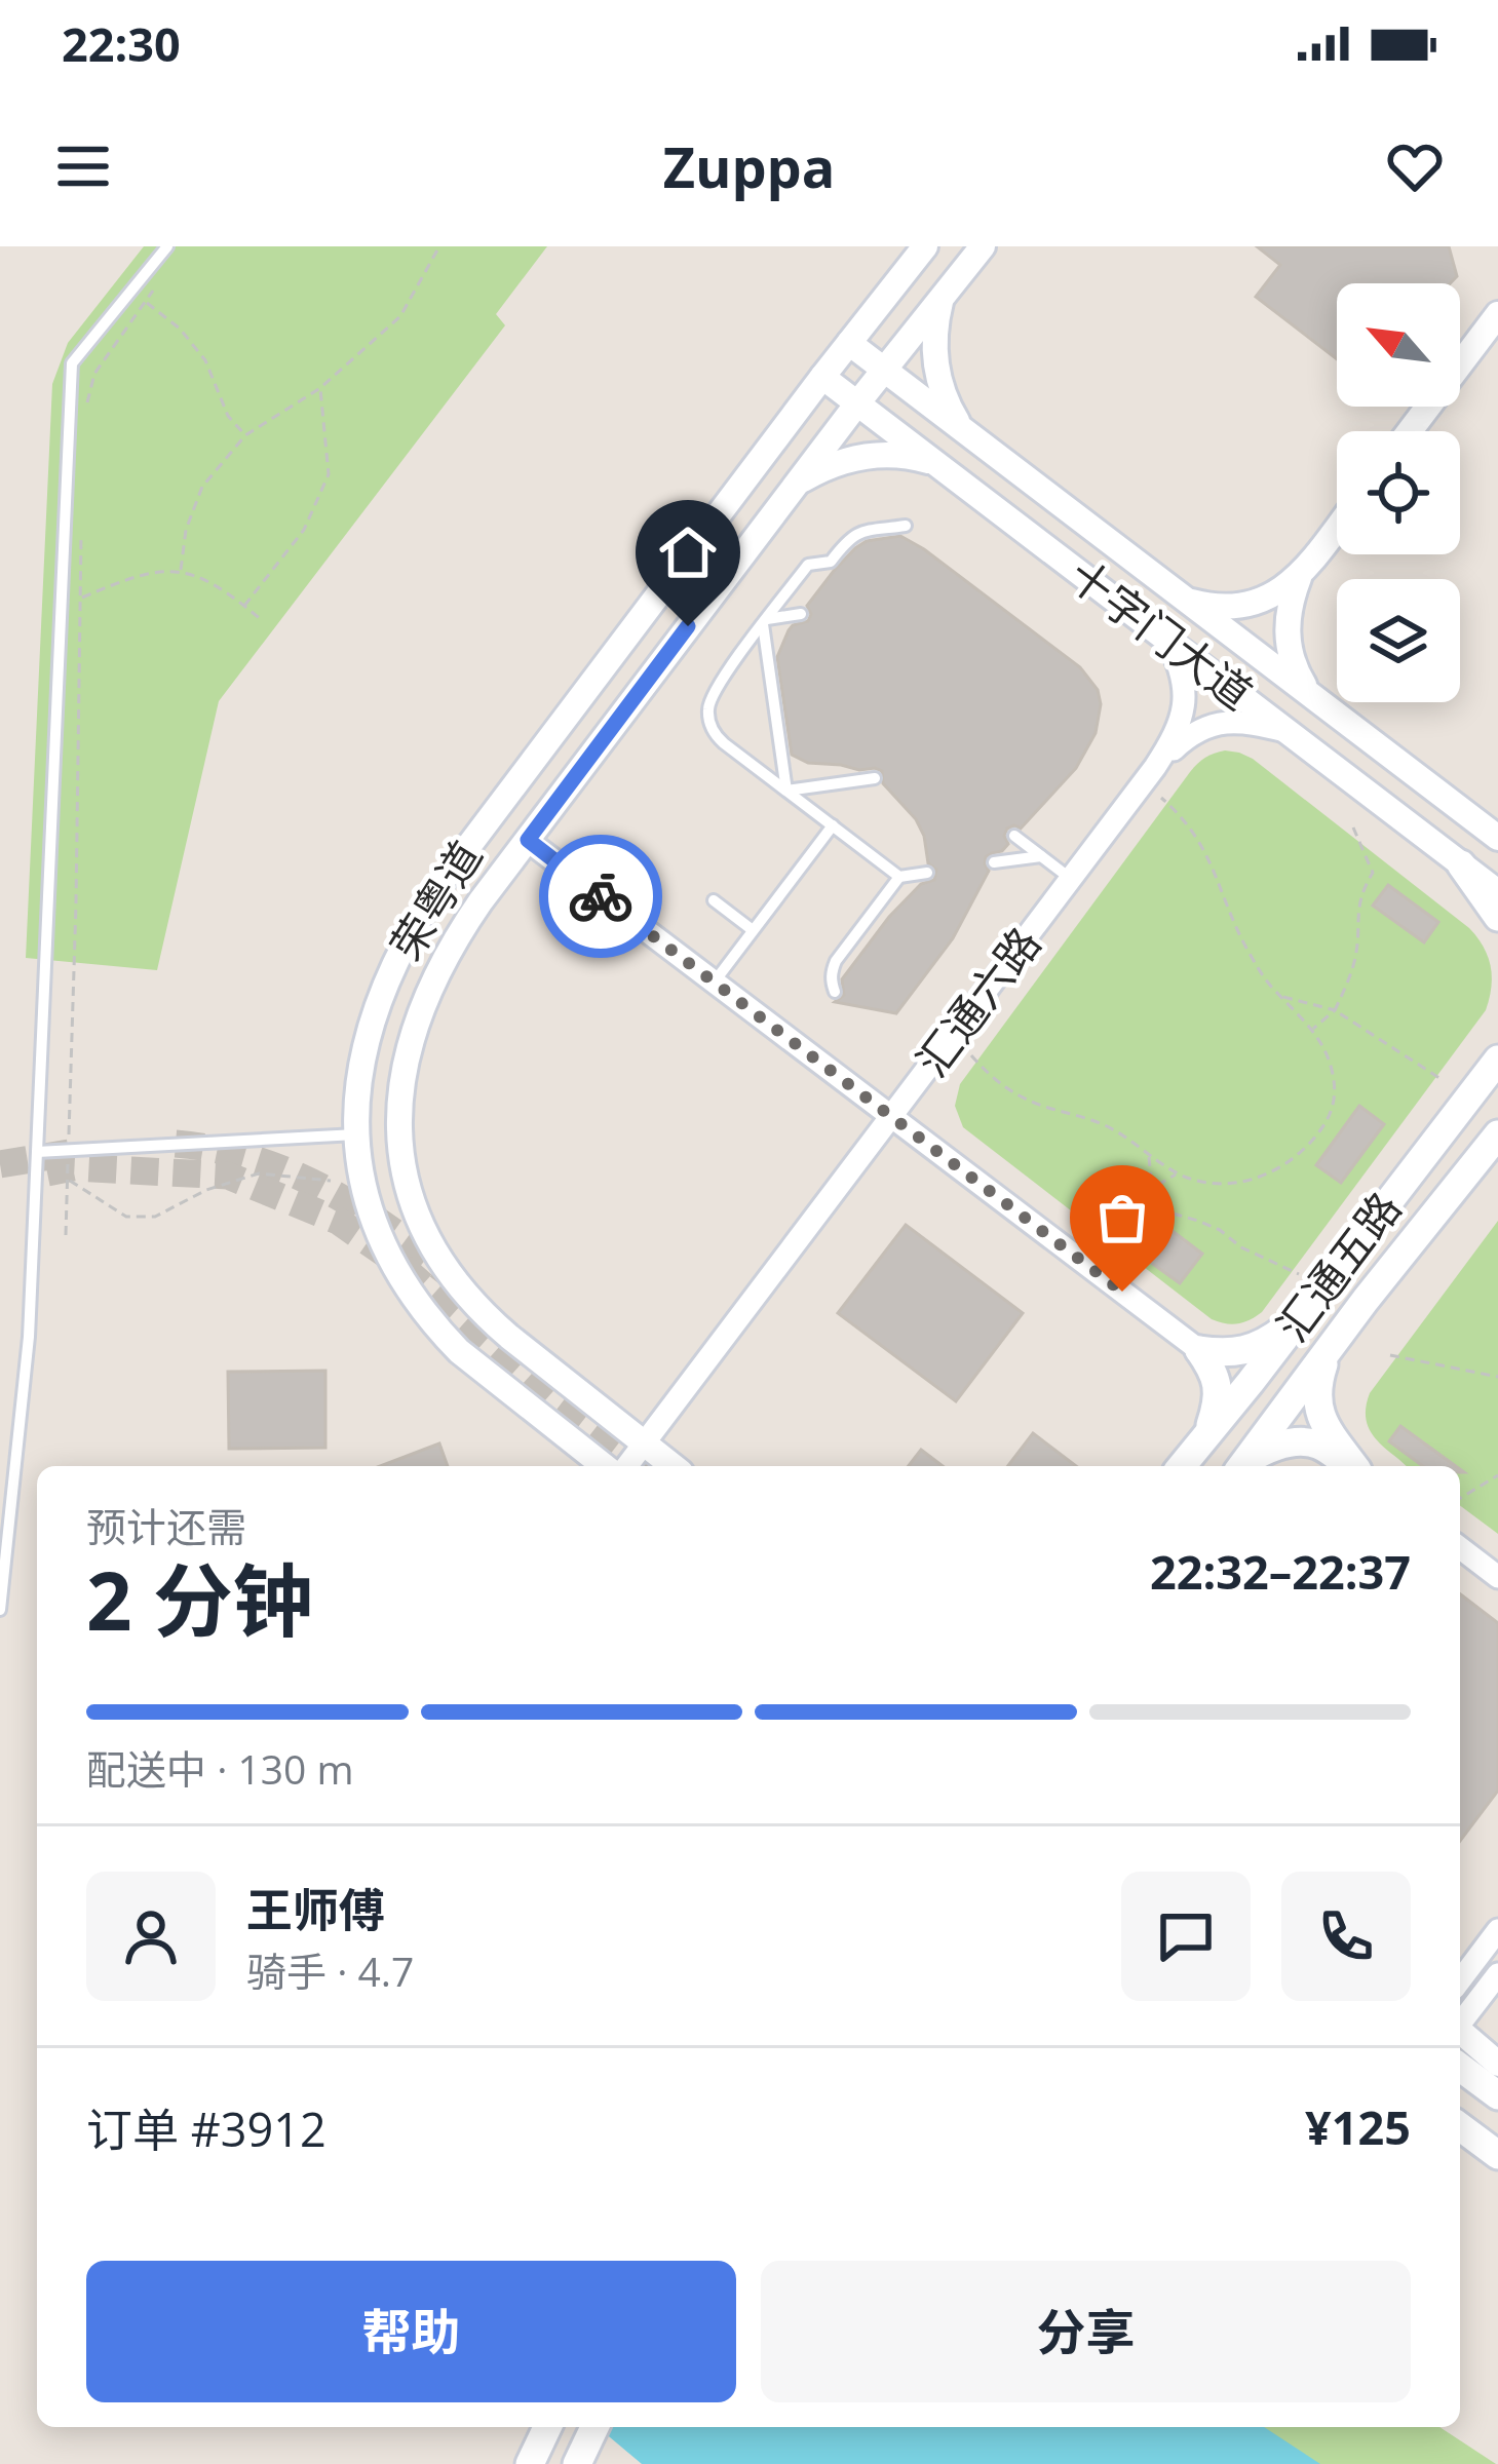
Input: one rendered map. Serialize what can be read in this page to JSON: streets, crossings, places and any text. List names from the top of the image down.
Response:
{
  "streets": {
    "main road": ["汇通五路"],
    "street": ["十字门大道", "荣粤道", "汇通六路"]
  },
  "crossings": [
    ["十字门大道", "荣粤道"],
    ["十字门大道", "汇通六路"],
    ["荣粤道", "汇通六路"]
  ],
  "north": "top left",
  "page": {
    "status": "22:30",
    "header": "Zuppa",
    "heading": ["2 分钟", "预计还需", "22:32–22:37"],
    "panel": [
      "王师傅",
      "骑手 · 4.7",
      "订单 #3912",
      "¥125"
    ],
    "bar": "配送中 · 130 m",
    "buttons": ["帮助", "分享"]
  }
}
